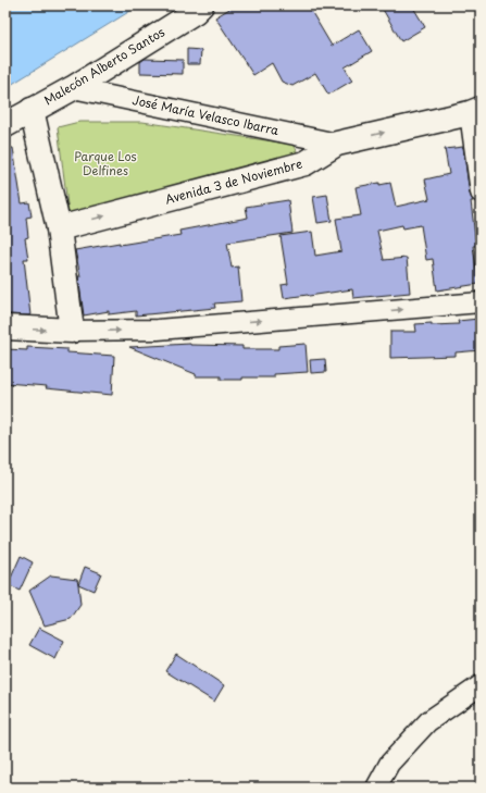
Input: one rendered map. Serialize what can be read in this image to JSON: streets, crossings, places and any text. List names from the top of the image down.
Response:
{
  "streets": {
    "main road": ["Malecón Alberto Santos", "Avenida 3 de Noviembre"],
    "street": ["José María Velasco Ibarra"]
  },
  "crossings": [
    ["Malecón Alberto Santos", "José María Velasco Ibarra"],
    ["José María Velasco Ibarra", "Avenida 3 de Noviembre"]
  ],
  "one_way": ["Avenida 3 de Noviembre"],
  "parks": ["Parque Los Delfines"]
}
